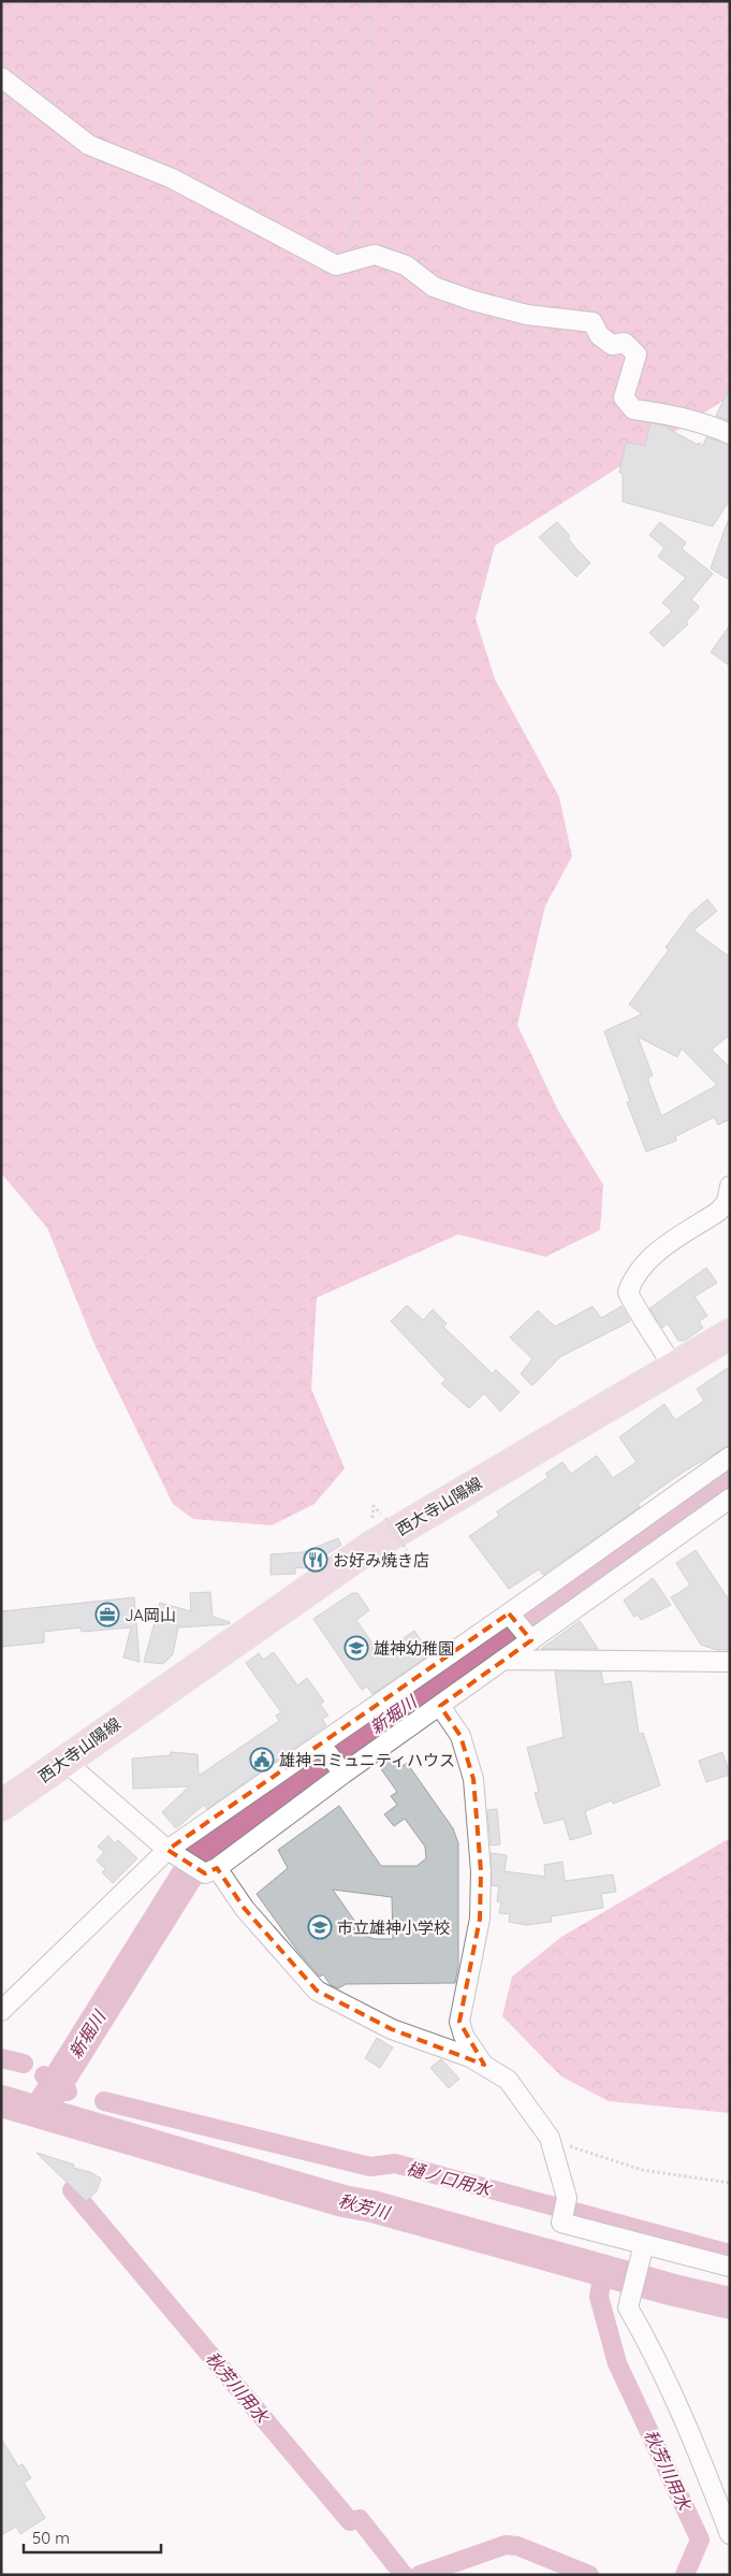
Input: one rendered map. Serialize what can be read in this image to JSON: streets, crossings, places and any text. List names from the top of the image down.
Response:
{
  "streets": {
    "main road": ["西大寺山陽線"]
  },
  "water": [
    "新堀川",
    "樋ノ口用水",
    "秋芳川",
    "秋芳川用水"
  ],
  "places": {
    "restaurant": ["お好み焼き店"],
    "office": ["JA岡山"],
    "school or university": ["雄神幼稚園", "市立雄神小学校"],
    "public building": ["雄神コミュニティハウス"]
  },
  "scale_bar": "50 m"
}
